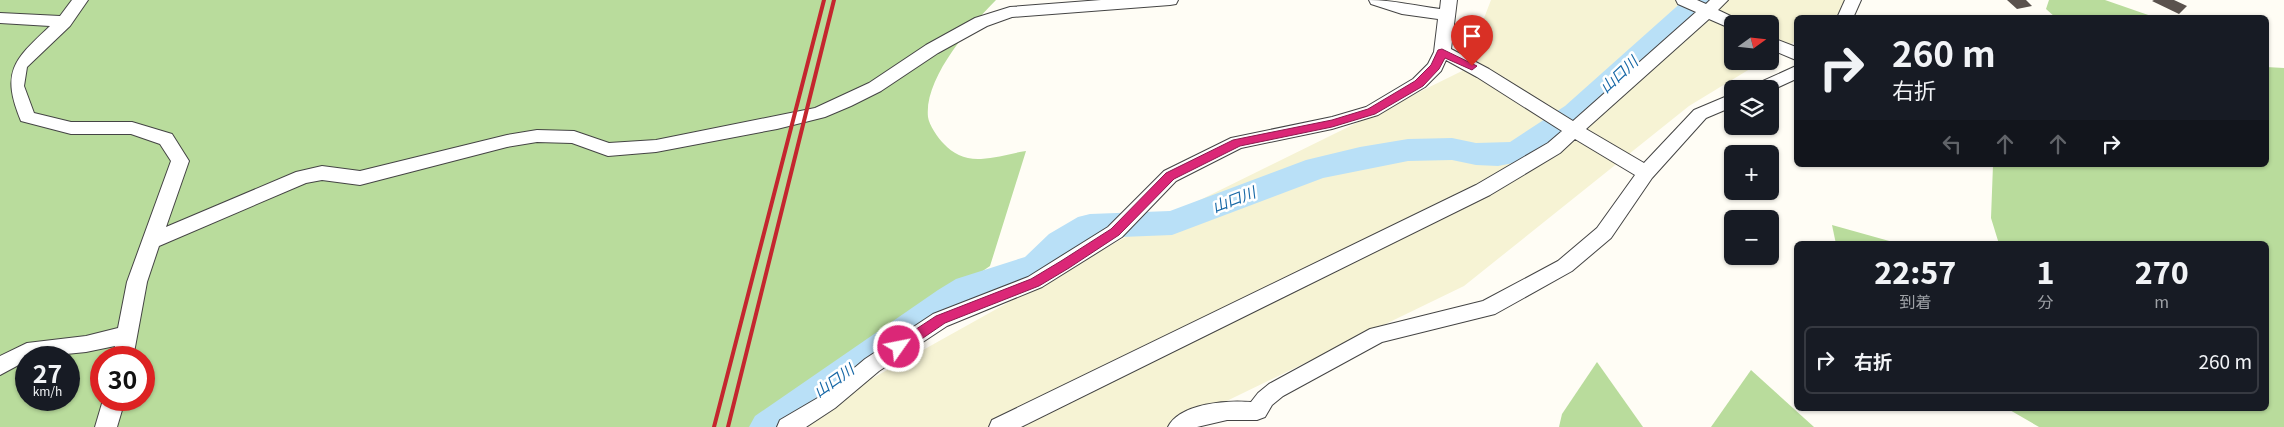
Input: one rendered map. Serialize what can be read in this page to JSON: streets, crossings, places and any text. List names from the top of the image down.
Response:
{
  "water": ["山口川"],
  "north": "right",
  "page": {
    "map_buttons": ["+", "−"],
    "turn": ["260 m", "右折"],
    "eta": [
      "22:57",
      "到着",
      "1",
      "分",
      "270",
      "m"
    ],
    "list": [
      {
        "name": "右折",
        "value": "260 m"
      }
    ],
    "speed": "27 km/h",
    "limit": "30"
  }
}
